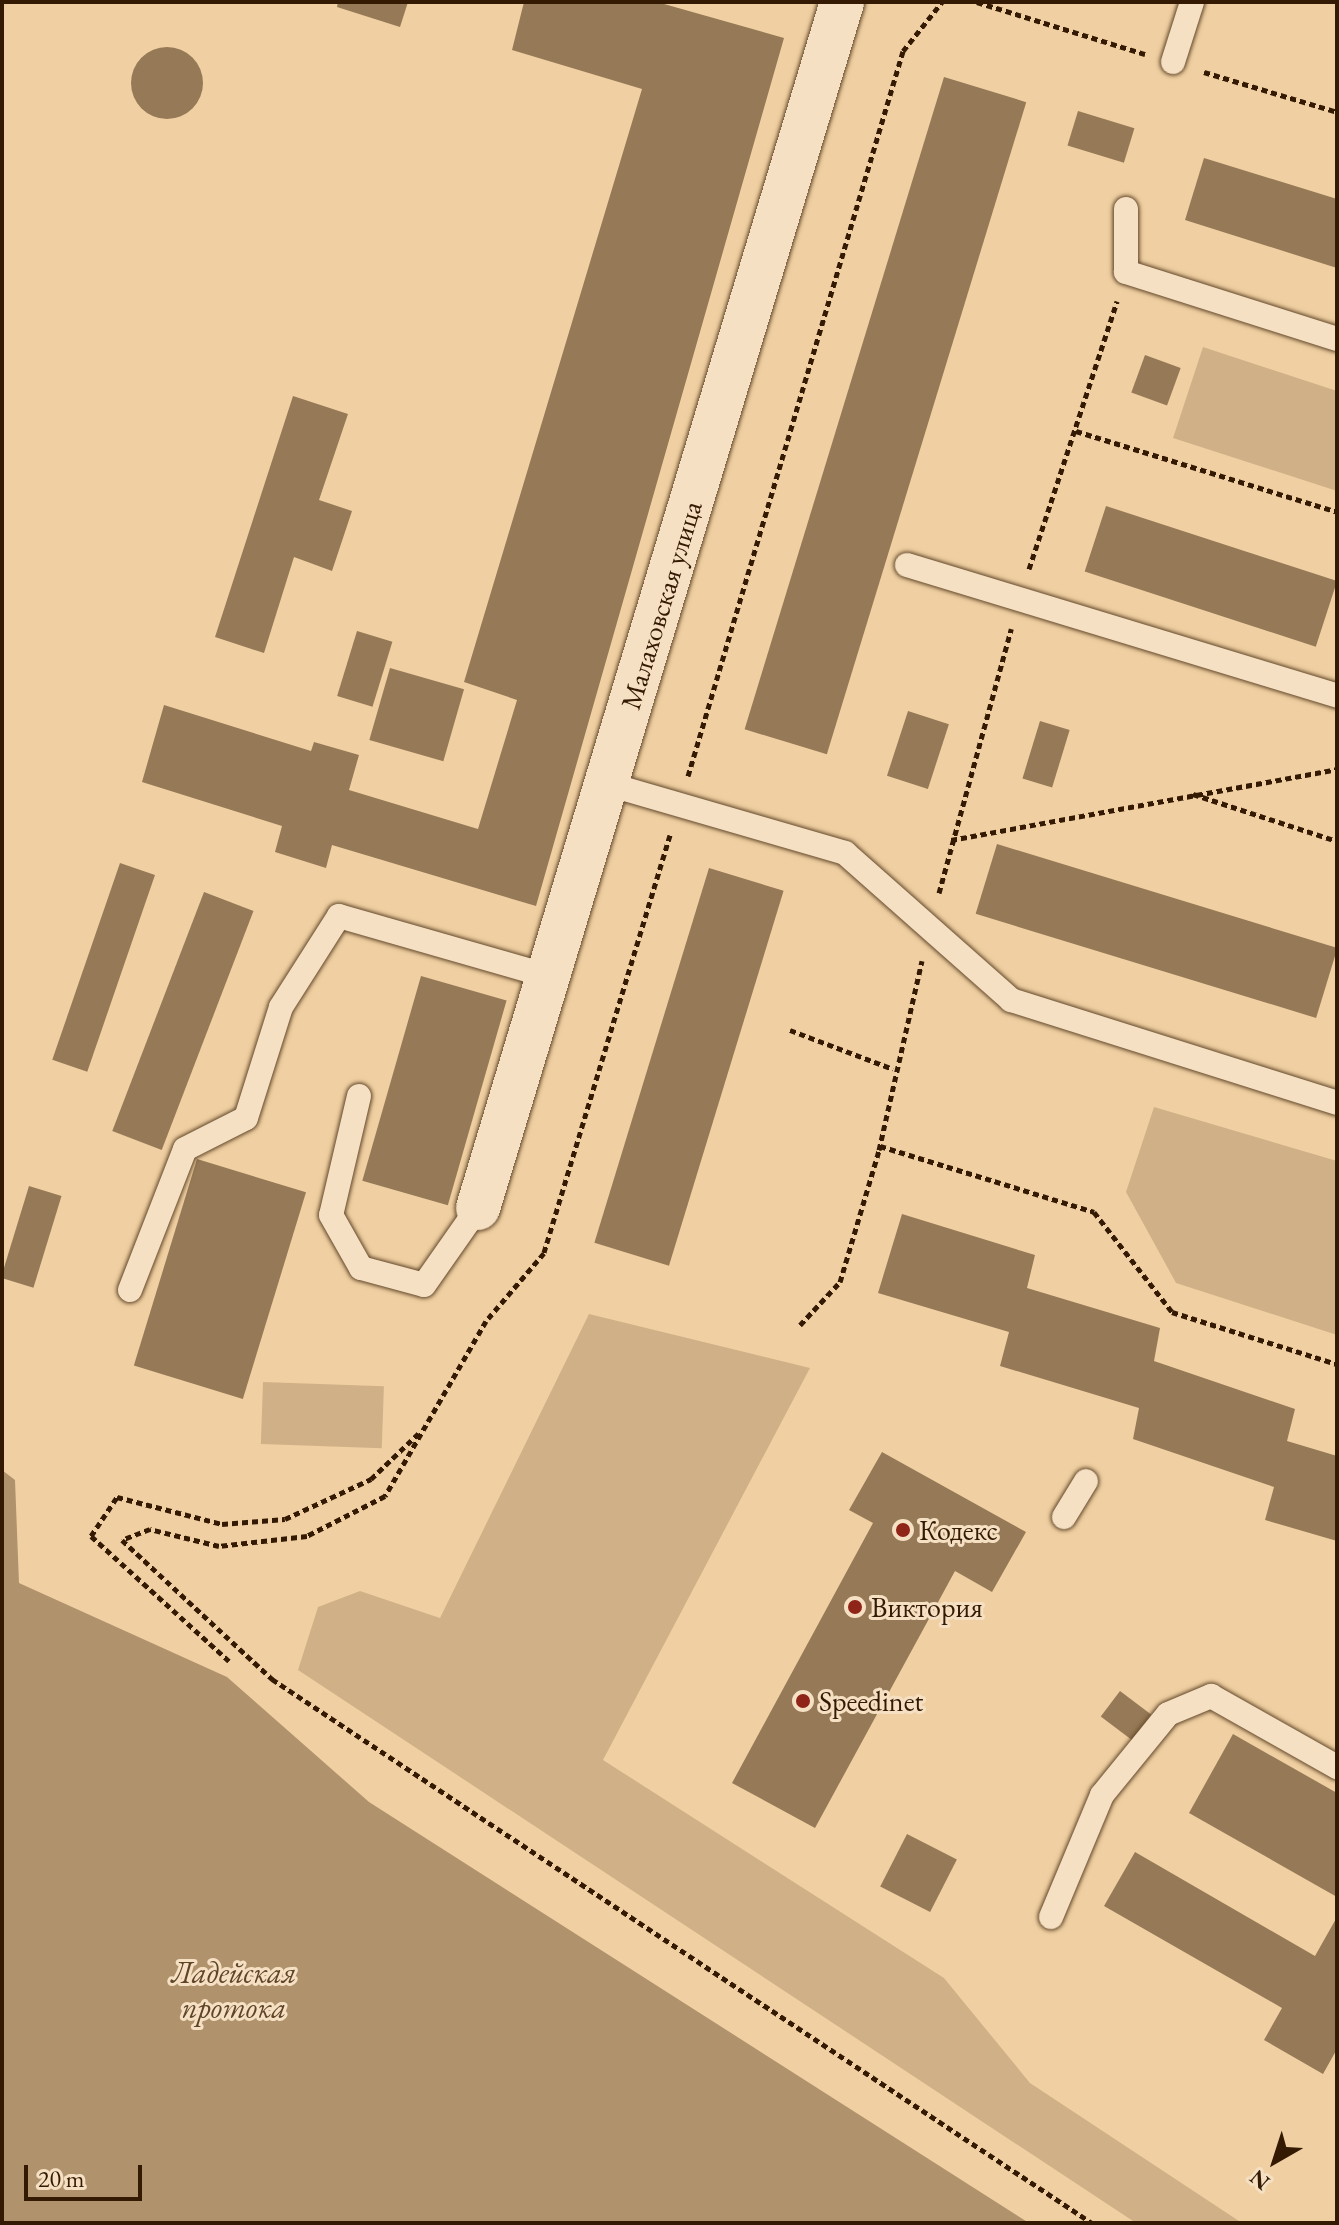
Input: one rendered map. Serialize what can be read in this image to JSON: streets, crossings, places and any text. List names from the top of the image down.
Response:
{
  "streets": {
    "street": ["Малаховская улица"]
  },
  "water": ["Ладейская протока"],
  "places": ["Кодекс", "Виктория", "Speedinet"],
  "scale_bar": "20 m",
  "north": "bottom left"
}
